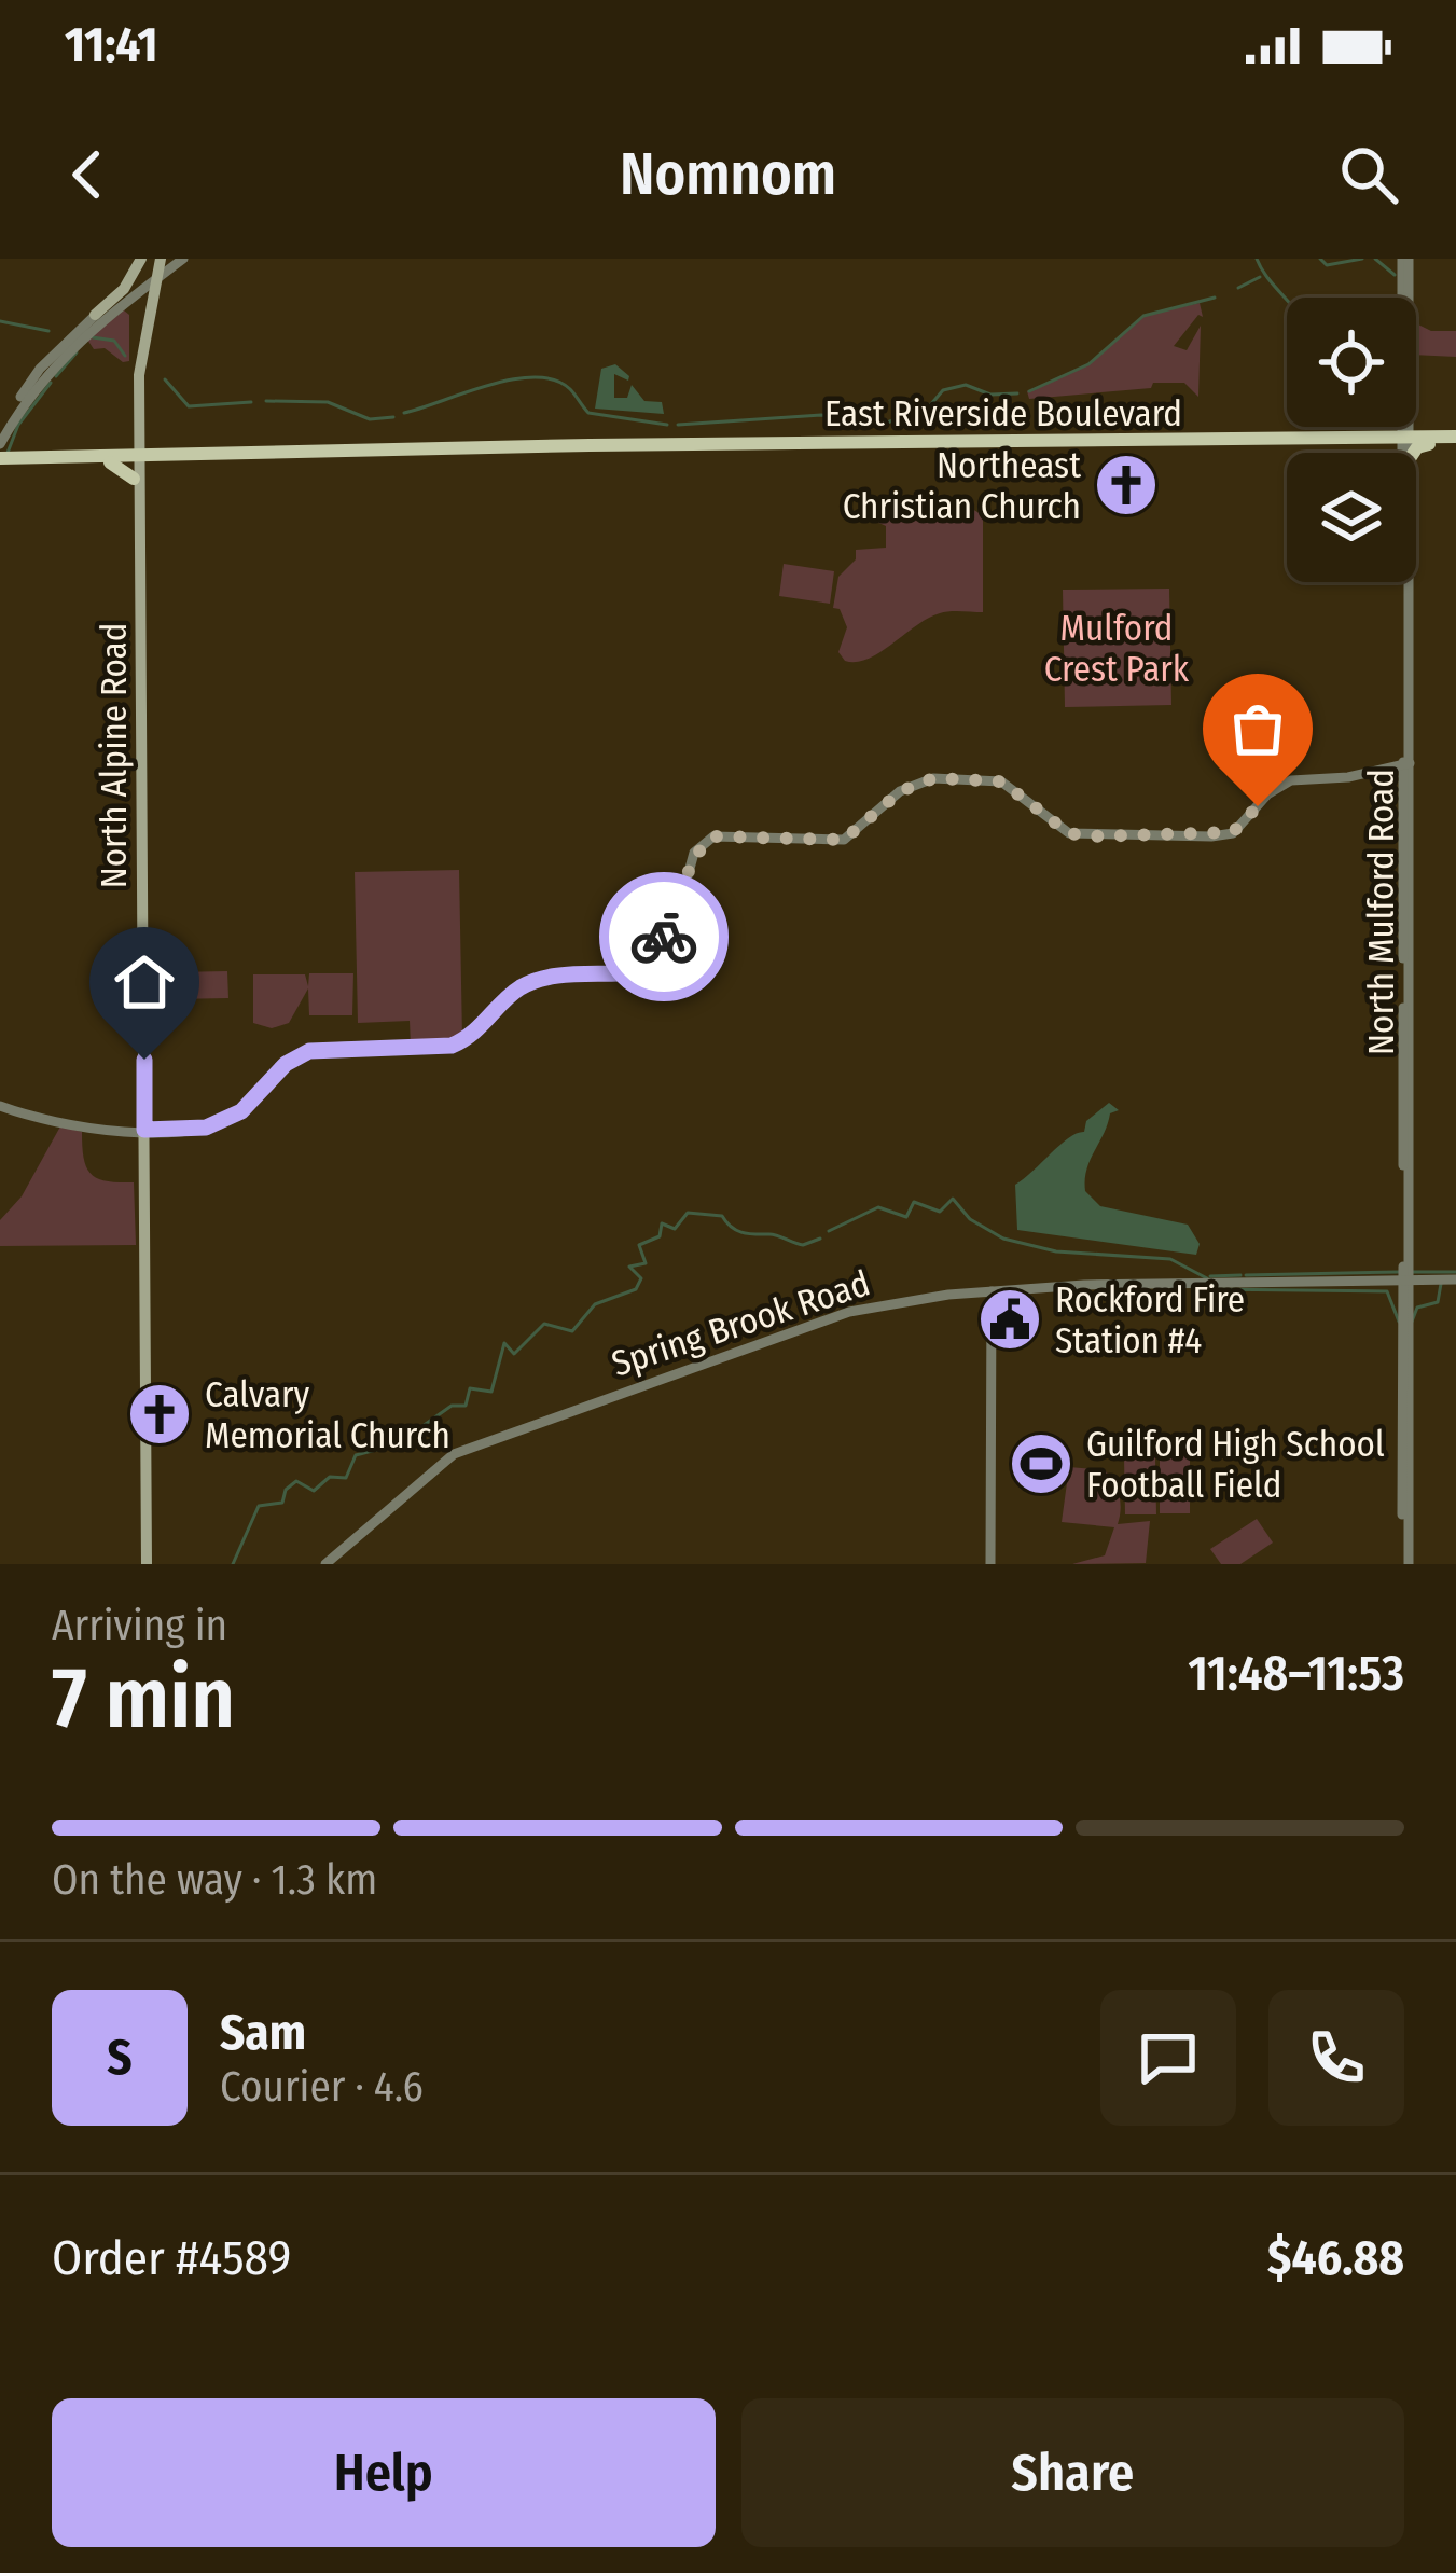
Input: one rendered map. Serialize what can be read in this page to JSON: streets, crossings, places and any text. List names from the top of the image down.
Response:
{
  "streets": {
    "main road": ["East Riverside Boulevard", "North Alpine Road"],
    "street": ["North Mulford Road", "Spring Brook Road"]
  },
  "crossings": [
    ["East Riverside Boulevard", "North Alpine Road"],
    ["East Riverside Boulevard", "North Mulford Road"],
    ["North Mulford Road", "Spring Brook Road"]
  ],
  "parks": ["Mulford Crest Park"],
  "places": {
    "church": ["Northeast Christian Church", "Calvary Memorial Church"],
    "public building": ["Rockford Fire Station #4"],
    "sports": ["Guilford High School Football Field"]
  },
  "page": {
    "status": "11:41",
    "header": "Nomnom",
    "heading": ["7 min", "Arriving in", "11:48–11:53"],
    "panel": [
      "Sam",
      "Courier · 4.6",
      "Order #4589",
      "$46.88"
    ],
    "bar": "On the way · 1.3 km",
    "round": "S",
    "buttons": ["Help", "Share"]
  }
}
